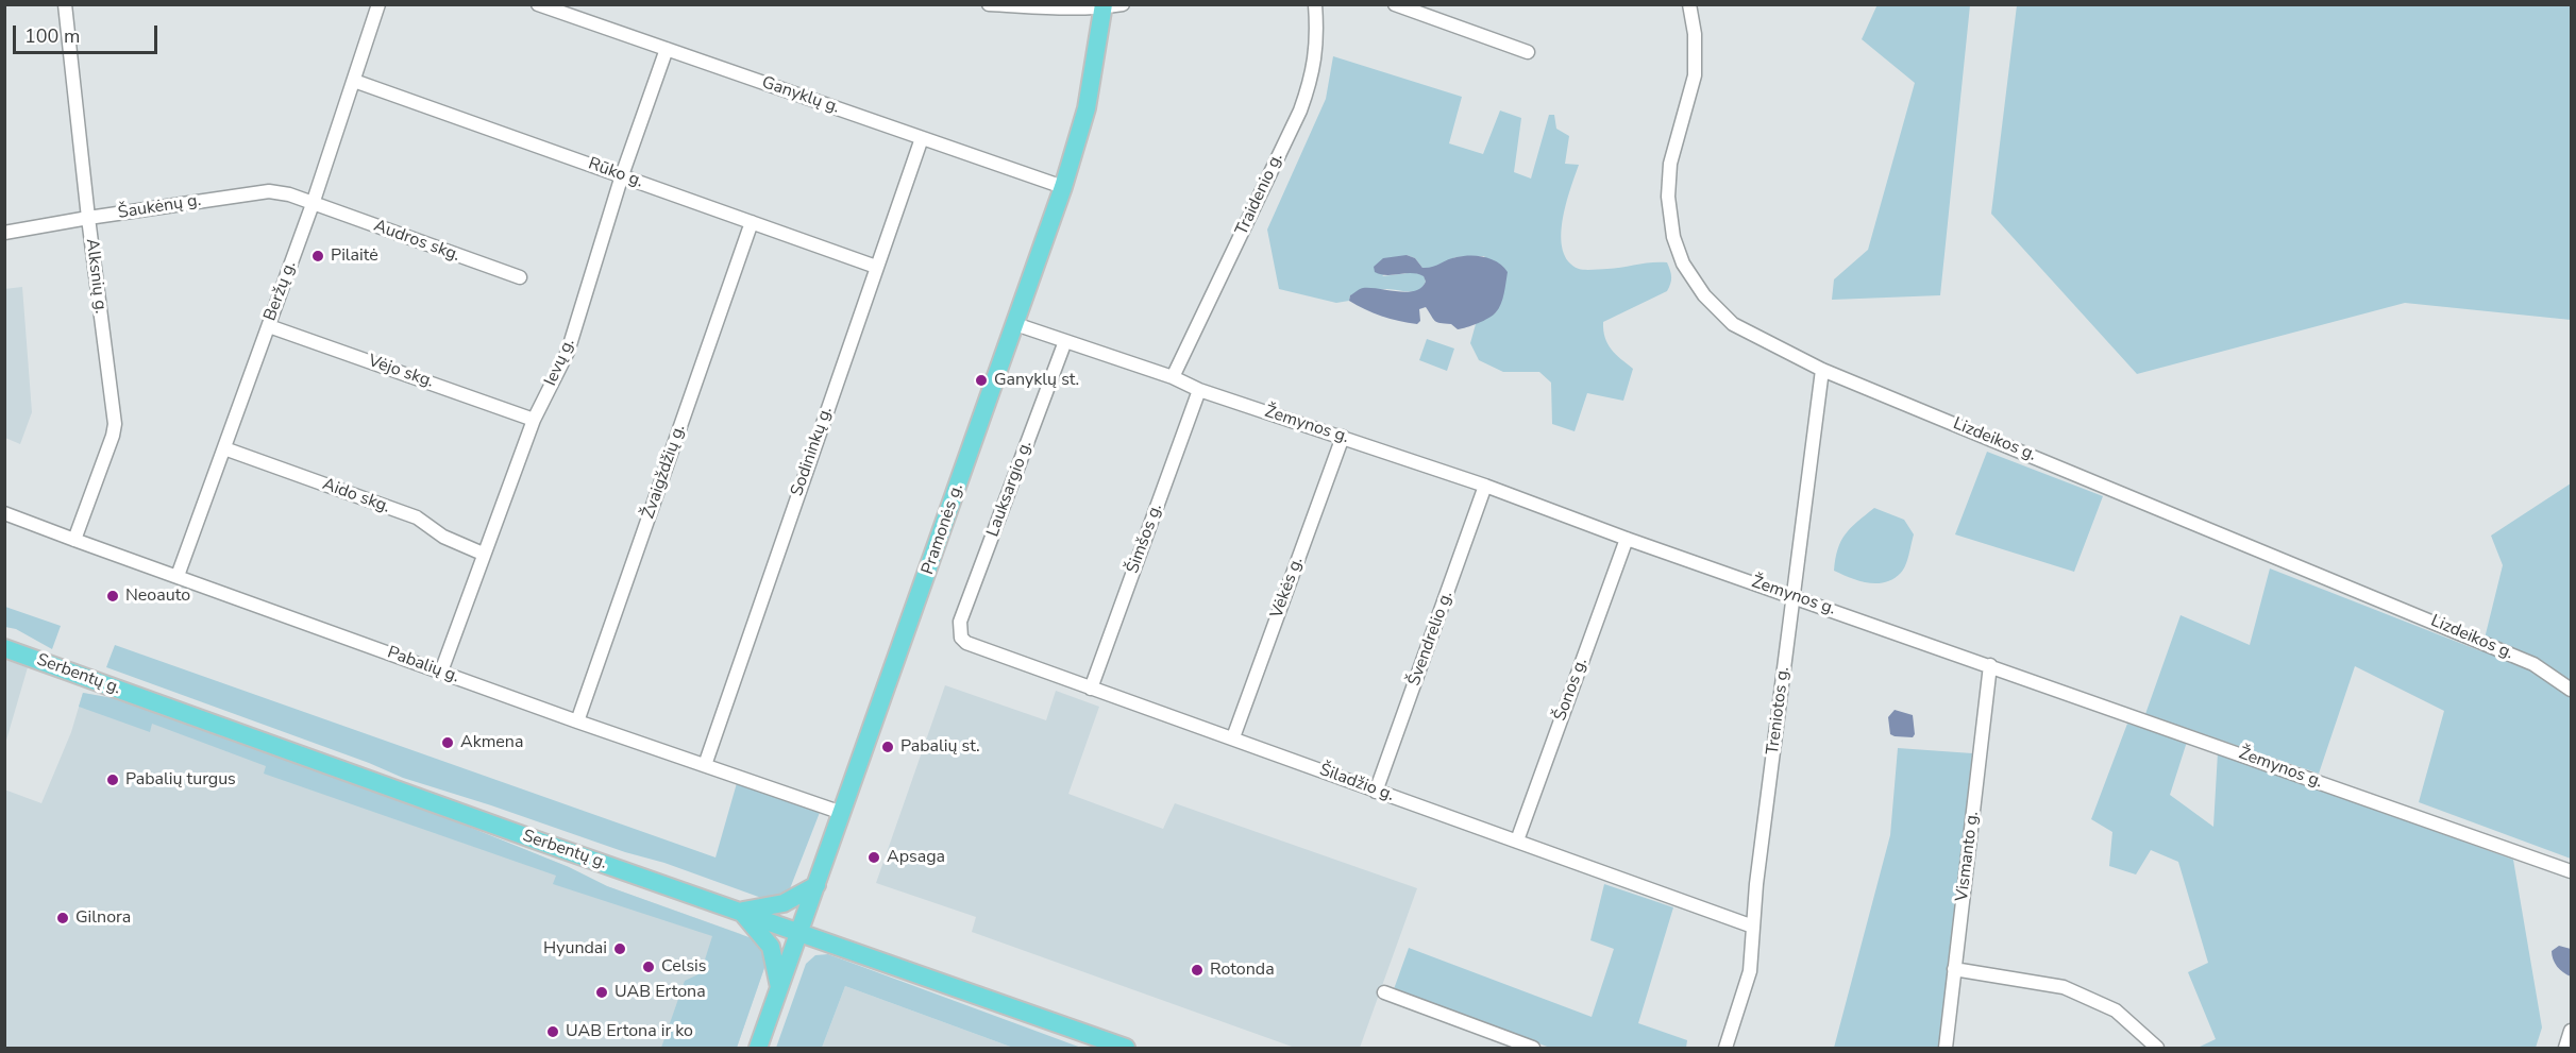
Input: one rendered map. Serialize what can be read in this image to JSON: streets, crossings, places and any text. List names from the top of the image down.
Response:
{
  "streets": {
    "main road": ["Pramonės g.", "Serbentų g."],
    "street": [
      "Ganyklų g.",
      "Rūko g.",
      "Traidenio g.",
      "Šaukėnų g.",
      "Audros skg.",
      "Alksnių g.",
      "Beržų g.",
      "Ievų g.",
      "Vėjo skg.",
      "Žemynos g.",
      "Lizdeikos g.",
      "Sodininkų g.",
      "Žvaigždžių g.",
      "Lauksargio g.",
      "Aido skg.",
      "Šimšos g.",
      "Vėkės g.",
      "Švendrelio g.",
      "Pabalių g.",
      "Šonos g.",
      "Treniotos g.",
      "Šiladžio g.",
      "Vismanto g."
    ]
  },
  "crossings": [
    ["Ganyklų g.", "Ievų g."],
    ["Ganyklų g.", "Sodininkų g."],
    ["Ganyklų g.", "Pramonės g."],
    ["Rūko g.", "Beržų g."],
    ["Rūko g.", "Ievų g."],
    ["Rūko g.", "Sodininkų g."],
    ["Rūko g.", "Žvaigždžių g."],
    ["Traidenio g.", "Žemynos g."],
    ["Šaukėnų g.", "Audros skg."],
    ["Šaukėnų g.", "Alksnių g."],
    ["Šaukėnų g.", "Beržų g."],
    ["Audros skg.", "Beržų g."],
    ["Alksnių g.", "Pabalių g."],
    ["Beržų g.", "Vėjo skg."],
    ["Beržų g.", "Aido skg."],
    ["Beržų g.", "Pabalių g."],
    ["Ievų g.", "Vėjo skg."],
    ["Ievų g.", "Aido skg."],
    ["Ievų g.", "Pabalių g."],
    ["Žemynos g.", "Lauksargio g."],
    ["Žemynos g.", "Pramonės g."],
    ["Žemynos g.", "Šimšos g."],
    ["Žemynos g.", "Vėkės g."],
    ["Žemynos g.", "Švendrelio g."],
    ["Žemynos g.", "Šonos g."],
    ["Žemynos g.", "Treniotos g."],
    ["Žemynos g.", "Vismanto g."],
    ["Lizdeikos g.", "Treniotos g."],
    ["Sodininkų g.", "Pabalių g."],
    ["Žvaigždžių g.", "Pabalių g."],
    ["Lauksargio g.", "Šiladžio g."],
    ["Pramonės g.", "Pabalių g."],
    ["Pramonės g.", "Serbentų g."],
    ["Šimšos g.", "Šiladžio g."],
    ["Vėkės g.", "Šiladžio g."],
    ["Švendrelio g.", "Šiladžio g."],
    ["Šonos g.", "Šiladžio g."],
    ["Treniotos g.", "Šiladžio g."]
  ],
  "places": [
    "Pilaitė",
    "Ganyklų st.",
    "Neoauto",
    "Akmena",
    "Pabalių st.",
    "Pabalių turgus",
    "Apsaga",
    "Gilnora",
    "Hyundai",
    "Celsis",
    "Rotonda",
    "UAB Ertona",
    "UAB Ertona ir ko"
  ],
  "scale_bar": "100 m"
}
